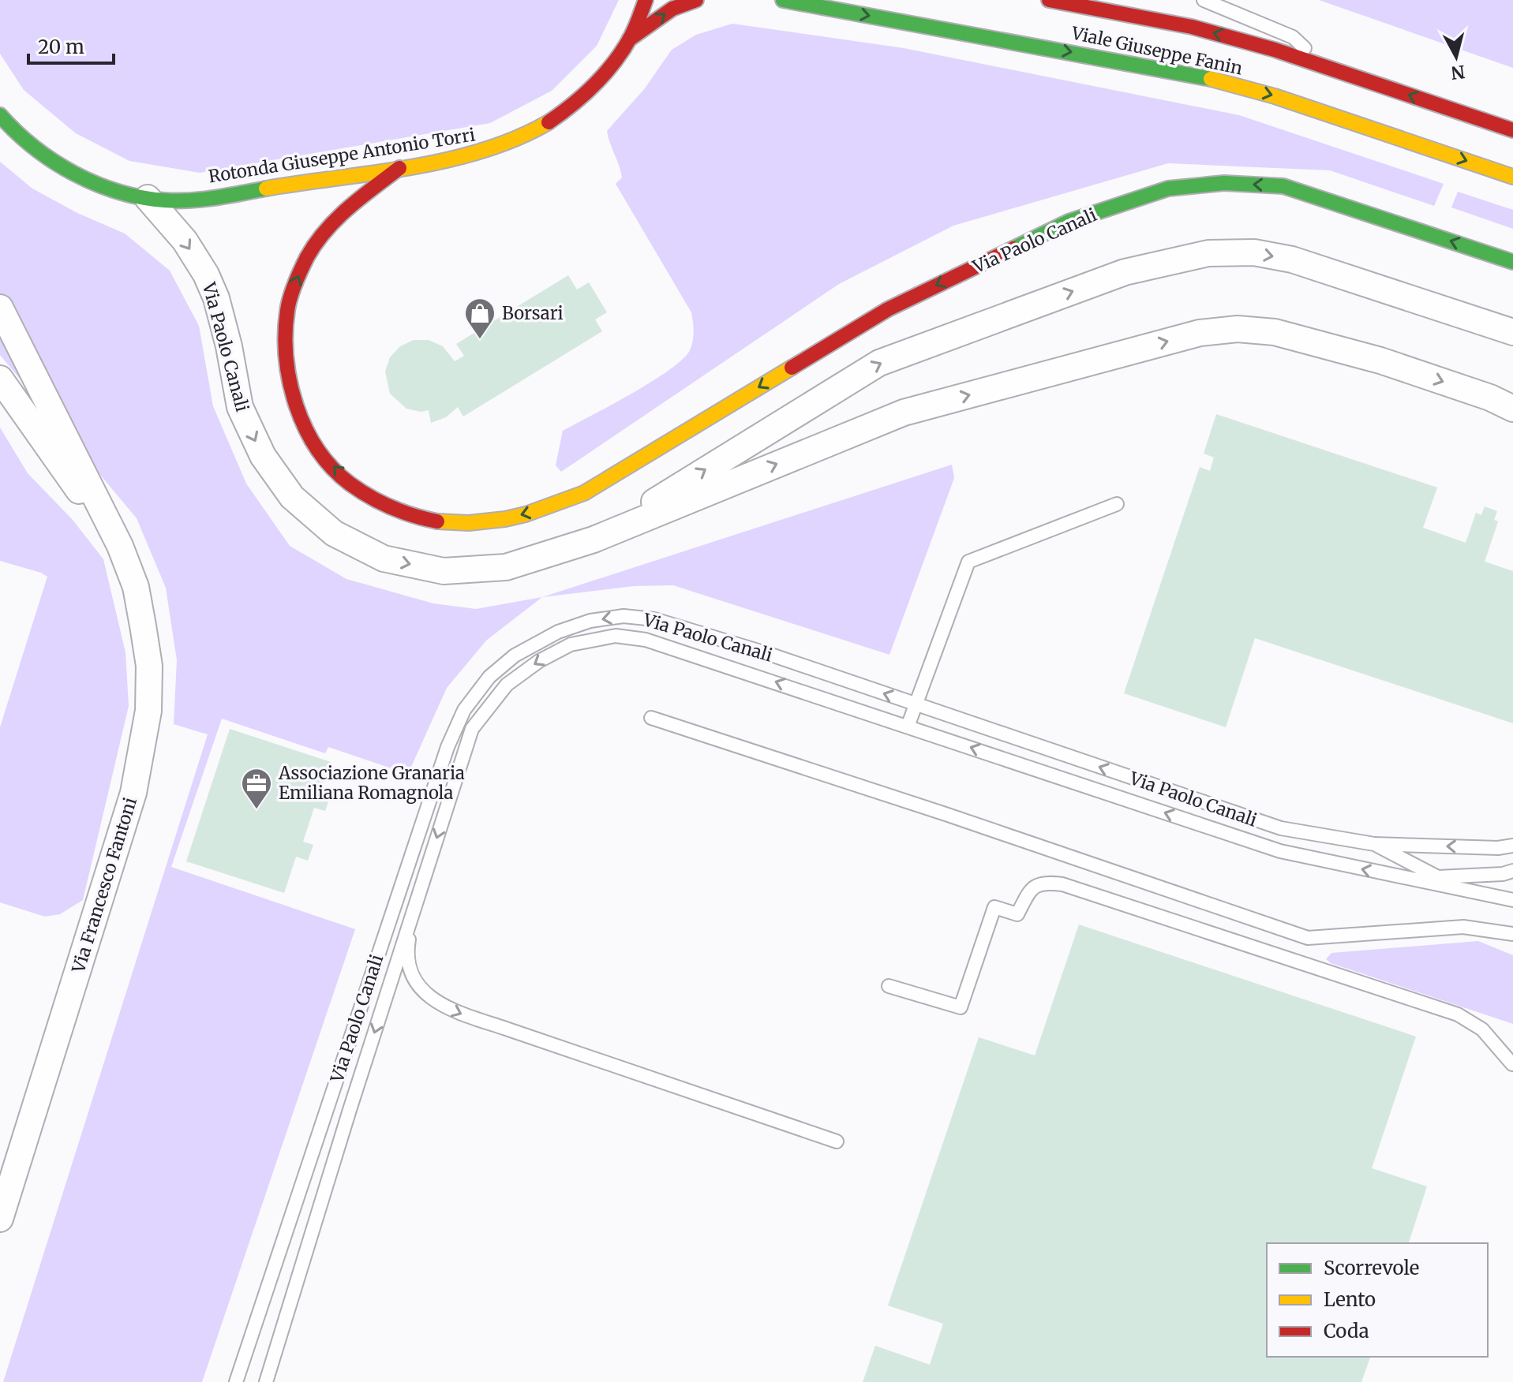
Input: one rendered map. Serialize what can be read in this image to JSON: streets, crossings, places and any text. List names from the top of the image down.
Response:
{
  "streets": {
    "main road": ["Viale Giuseppe Fanin", "Rotonda Giuseppe Antonio Torri", "Via Paolo Canali"],
    "street": ["Via Francesco Fantoni"]
  },
  "crossings": [
    ["Rotonda Giuseppe Antonio Torri", "Via Paolo Canali"]
  ],
  "places": {
    "shop": ["Borsari"],
    "office": ["Associazione Granaria Emiliana Romagnola"]
  },
  "legend": ["Scorrevole", "Lento", "Coda"],
  "scale_bar": "20 m",
  "north": "bottom"
}
